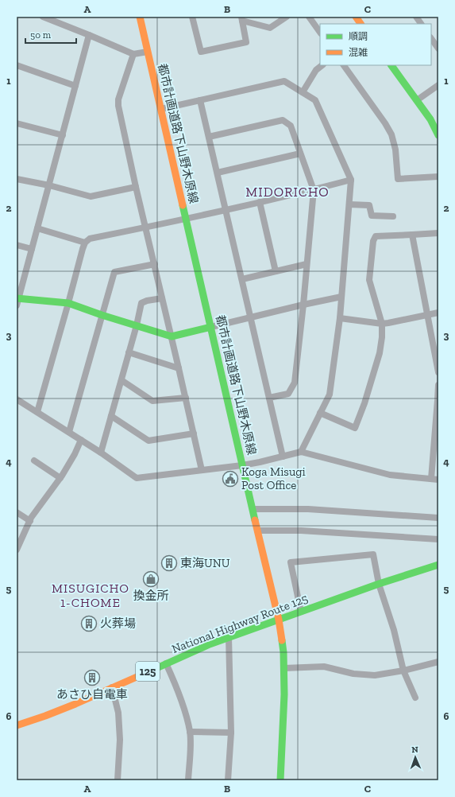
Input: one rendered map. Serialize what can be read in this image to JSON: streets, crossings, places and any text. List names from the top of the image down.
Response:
{
  "streets": {
    "main road": ["都市計画道路下山野木原線", "National Highway Route 125", "125"]
  },
  "crossings": [
    ["都市計画道路下山野木原線", "National Highway Route 125"]
  ],
  "districts": ["MIDORICHO", "MISUGICHO 1-CHOME"],
  "places": {
    "public building": ["Koga Misugi Post Office"],
    "building": ["東海UNU", "火葬場", "あさひ自電車"],
    "shop": ["換金所"]
  },
  "legend": ["順調", "混雑"],
  "scale_bar": "50 m",
  "north": "top",
  "grid": {
    "columns": ["A", "B", "C"],
    "rows": [
      "1",
      "2",
      "3",
      "4",
      "5",
      "6"
    ]
  }
}
